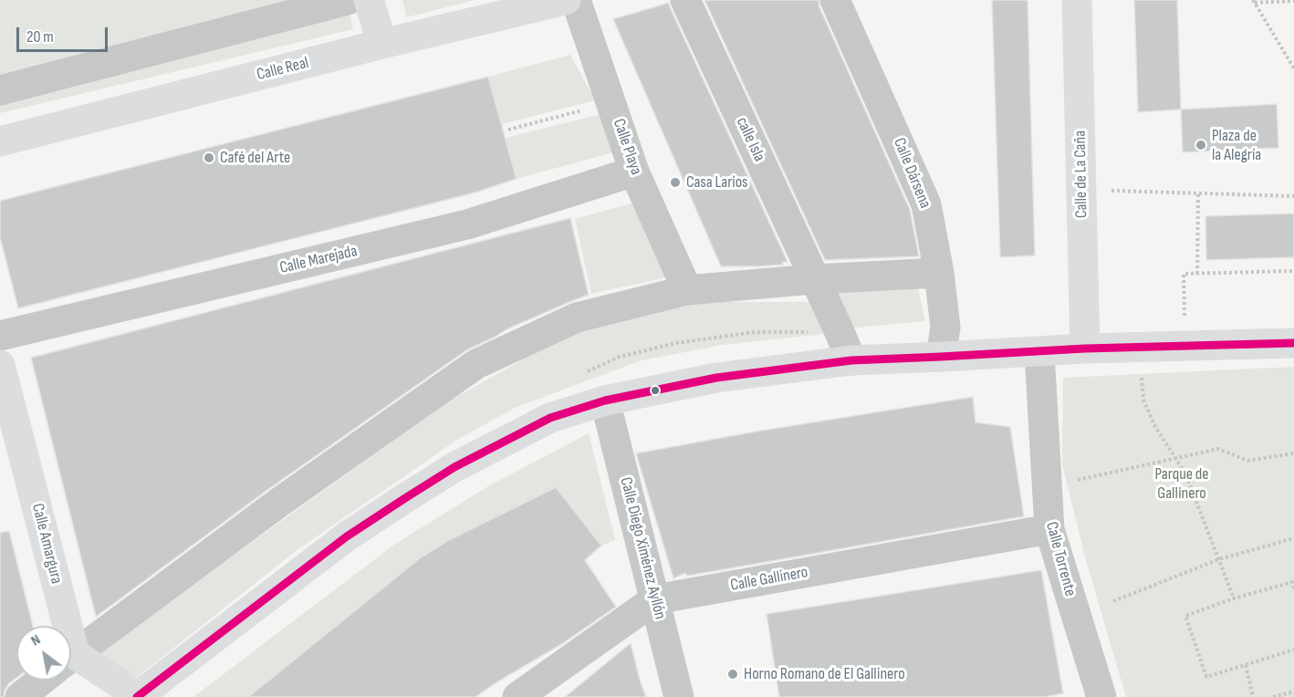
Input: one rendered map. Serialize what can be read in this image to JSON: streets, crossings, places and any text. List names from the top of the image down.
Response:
{
  "streets": {
    "street": [
      "Calle Real",
      "calle Isla",
      "Calle Playa",
      "Calle Dársena",
      "Calle de La Caña",
      "Calle Marejada",
      "Calle Amargura",
      "Calle Diego Ximénez Ayllón",
      "Calle Torrente",
      "Calle Gallinero"
    ]
  },
  "crossings": [
    ["Calle Playa", "Calle Marejada"],
    ["Calle Diego Ximénez Ayllón", "Calle Gallinero"],
    ["Calle Torrente", "Calle Gallinero"]
  ],
  "parks": ["Parque de Gallinero"],
  "places": [
    "Plaza de la Alegría",
    "Café del Arte",
    "Casa Larios",
    "Horno Romano de El Gallinero"
  ],
  "scale_bar": "20 m",
  "north": "top left"
}
